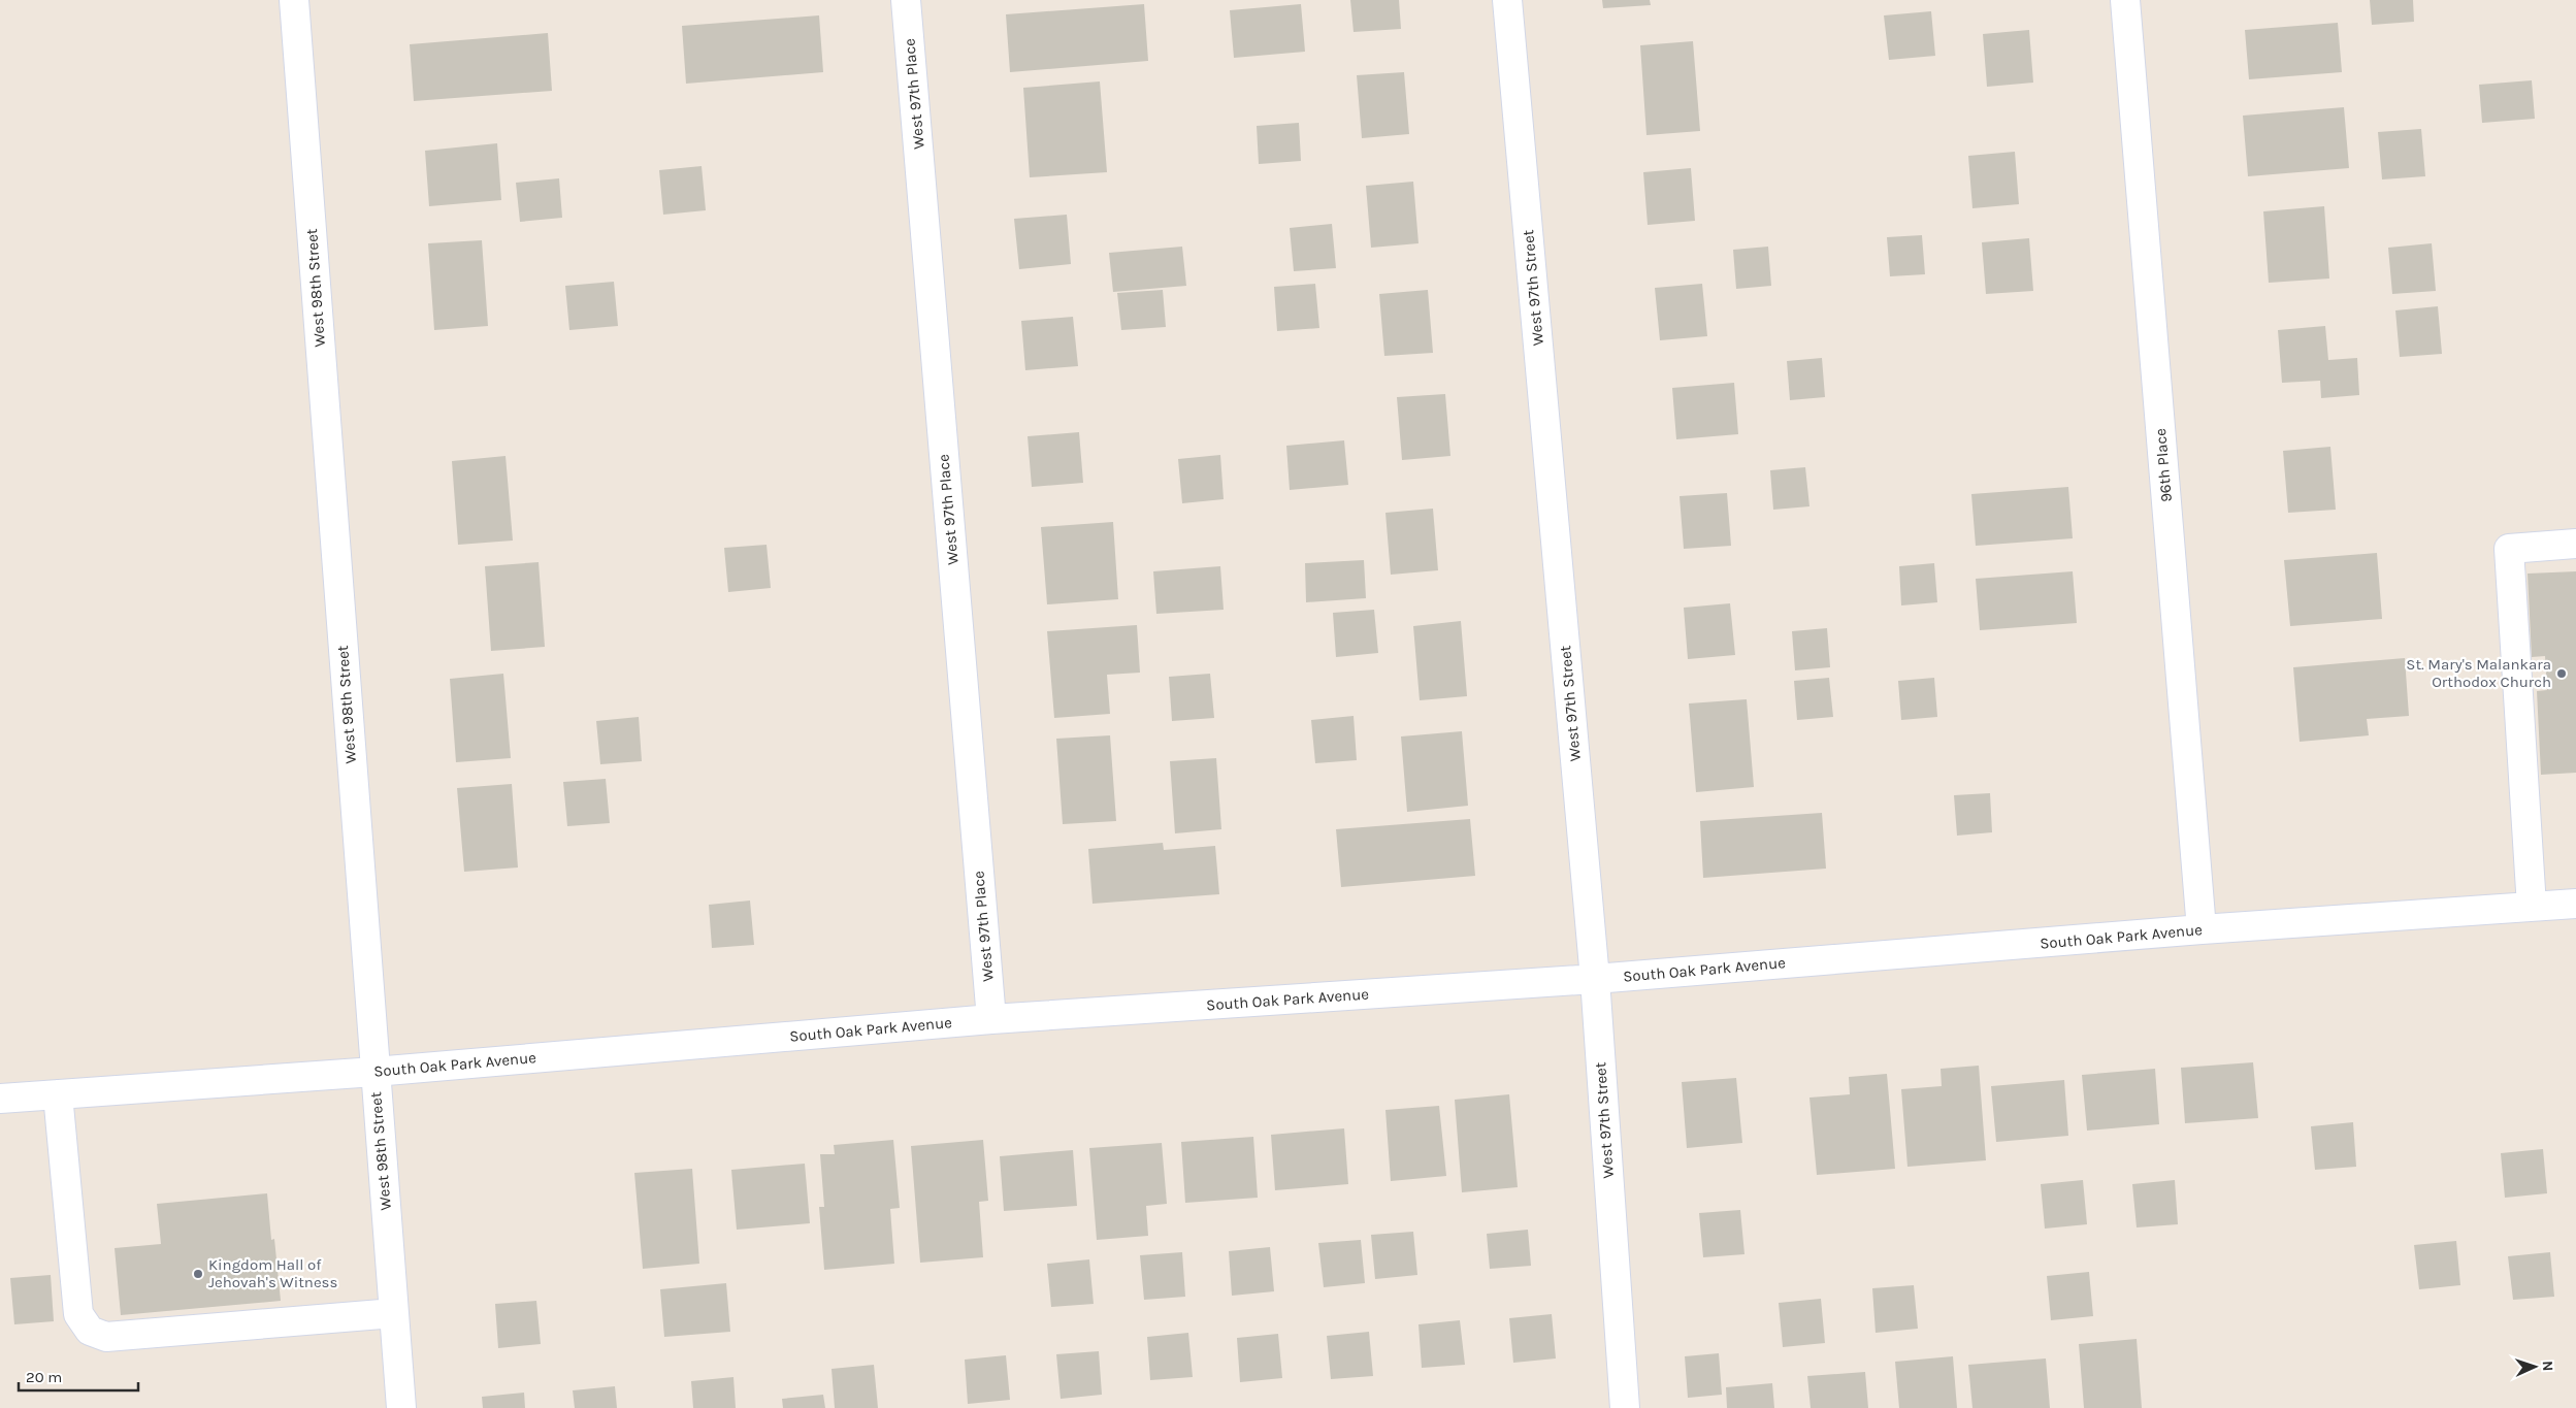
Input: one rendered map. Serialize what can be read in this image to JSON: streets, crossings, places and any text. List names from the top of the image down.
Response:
{
  "streets": {
    "street": [
      "West 97th Place",
      "West 98th Street",
      "West 97th Street",
      "96th Place",
      "South Oak Park Avenue"
    ]
  },
  "crossings": [
    ["West 97th Place", "South Oak Park Avenue"],
    ["West 98th Street", "South Oak Park Avenue"],
    ["West 97th Street", "South Oak Park Avenue"],
    ["96th Place", "South Oak Park Avenue"]
  ],
  "places": ["St. Mary's Malankara Orthodox Church", "Kingdom Hall of Jehovah's Witness"],
  "scale_bar": "20 m",
  "north": "right"
}
